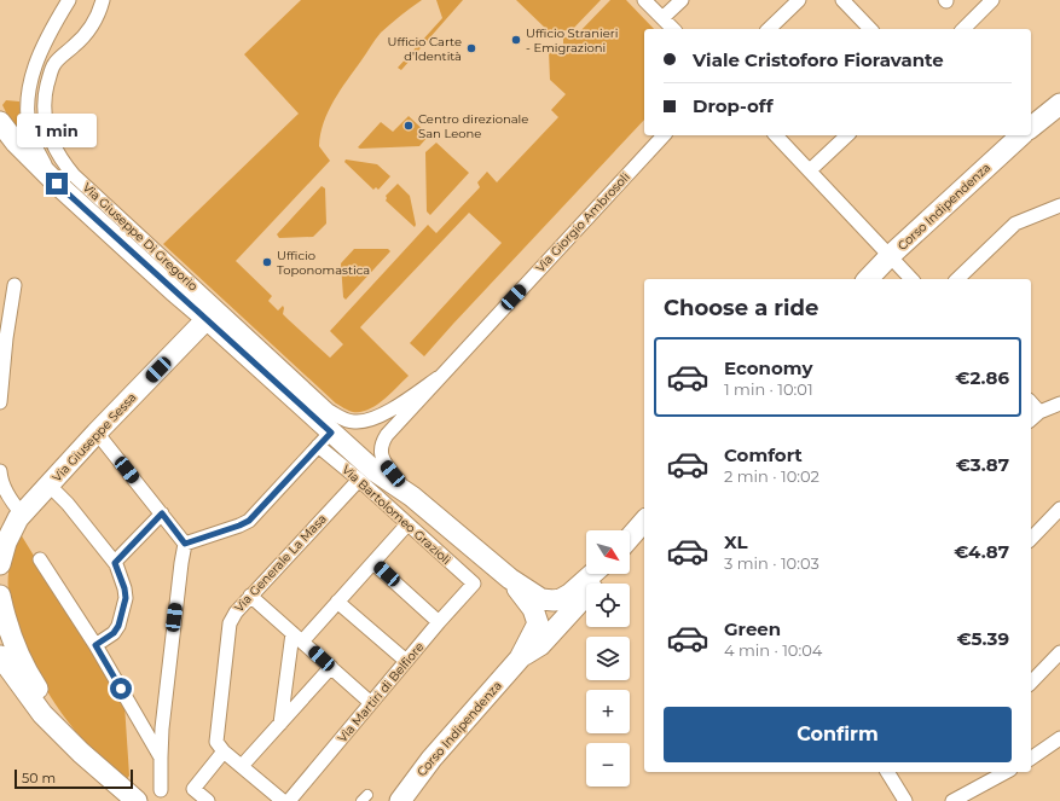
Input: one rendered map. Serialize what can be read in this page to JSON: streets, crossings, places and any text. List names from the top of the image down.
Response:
{
  "streets": {
    "main road": ["Corso Indipendenza", "Via Giuseppe Sessa"],
    "street": [
      "Via Giorgio Ambrosoli",
      "Via Giuseppe Di Gregorio",
      "Via Bartolomeo Grazioli",
      "Via Generale La Masa",
      "Via Martiri di Belfiore"
    ]
  },
  "crossings": [
    ["Via Giorgio Ambrosoli", "Via Giuseppe Di Gregorio"],
    ["Via Bartolomeo Grazioli", "Via Generale La Masa"],
    ["Via Bartolomeo Grazioli", "Via Martiri di Belfiore"]
  ],
  "places": [
    "Ufficio Stranieri - Emigrazioni",
    "Ufficio Carte d'Identità",
    "Centro direzionale San Leone",
    "Ufficio Toponomastica"
  ],
  "scale_bar": "50 m",
  "north": "bottom right",
  "page": {
    "banner": ["Viale Cristoforo Fioravante", "Drop-off"],
    "bubble": "1 min",
    "heading": "Choose a ride",
    "list": [
      {
        "name": "Economy",
        "note": "1 min · 10:01",
        "value": "€2.86"
      },
      {
        "name": "Comfort",
        "note": "2 min · 10:02",
        "value": "€3.87"
      },
      {
        "name": "XL",
        "note": "3 min · 10:03",
        "value": "€4.87"
      },
      {
        "name": "Green",
        "note": "4 min · 10:04",
        "value": "€5.39"
      }
    ],
    "map_buttons": ["+", "−"],
    "buttons": "Confirm",
    "scale": "50 m"
  }
}
